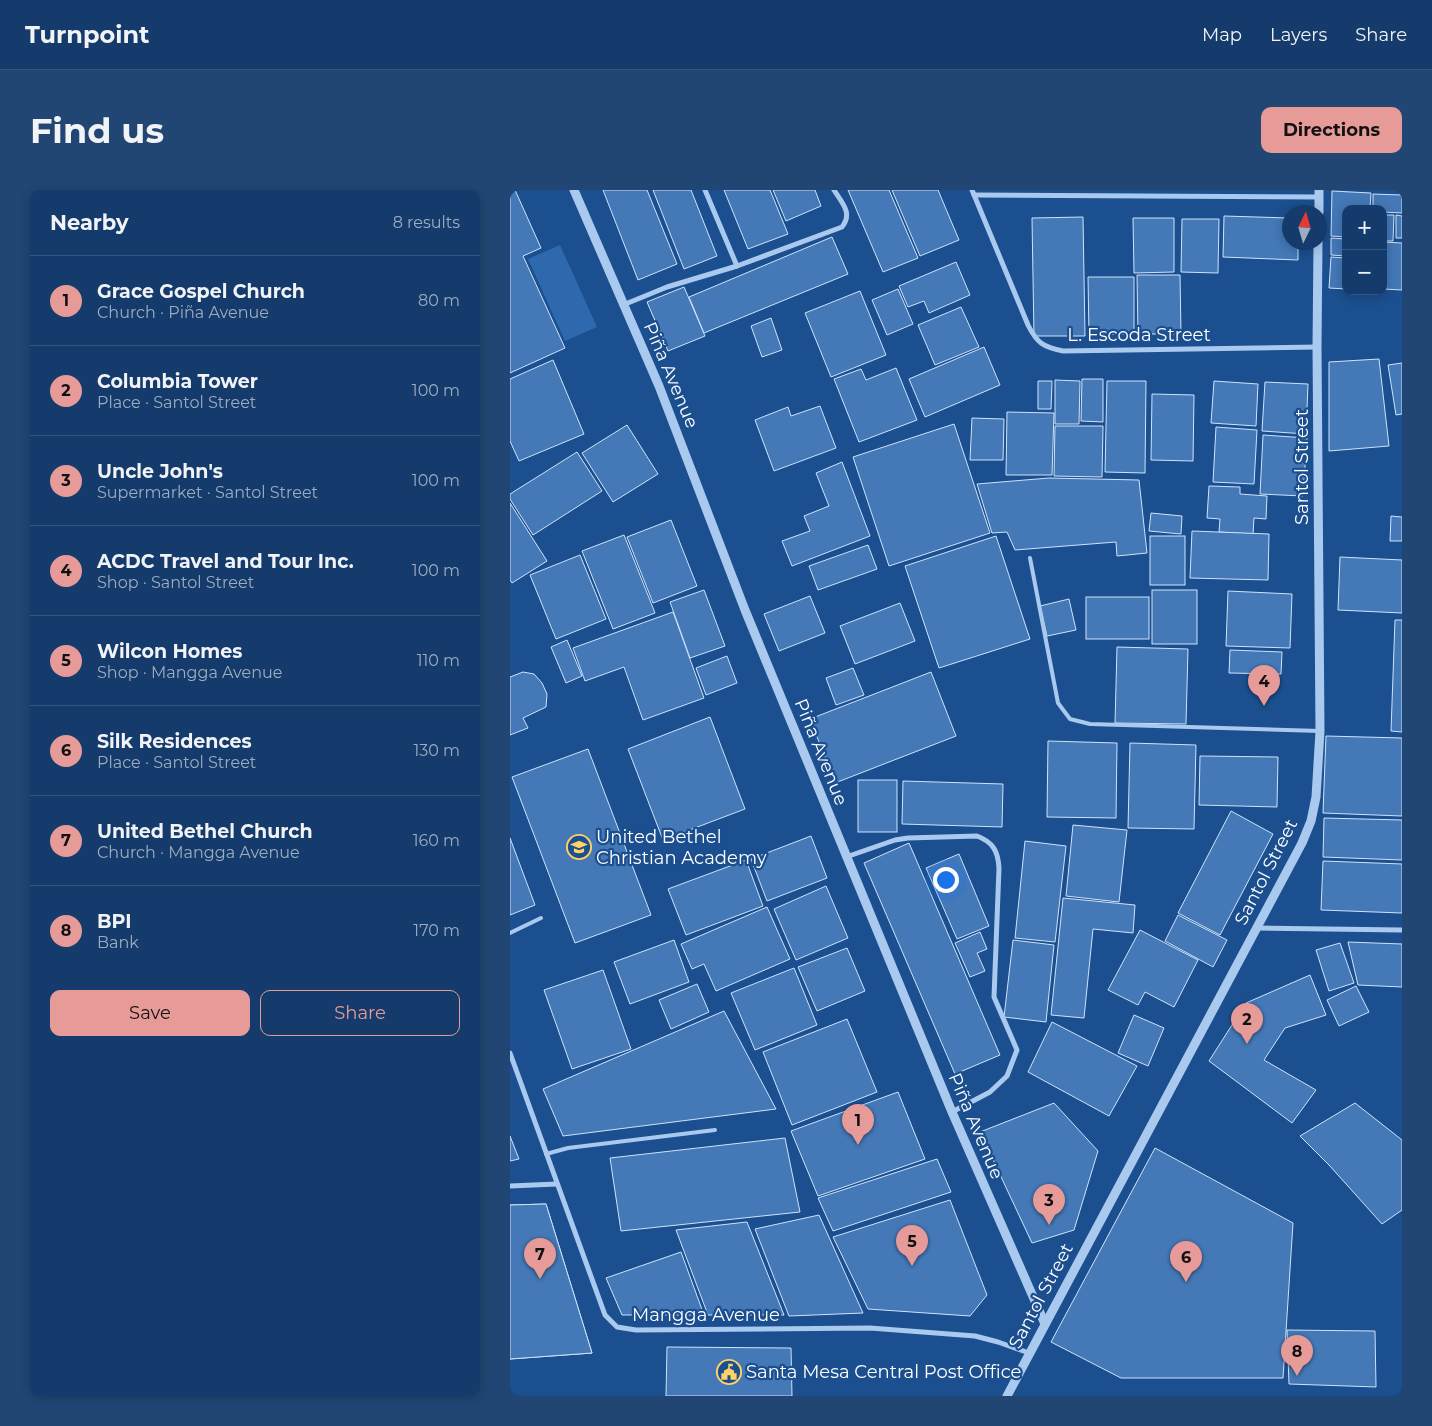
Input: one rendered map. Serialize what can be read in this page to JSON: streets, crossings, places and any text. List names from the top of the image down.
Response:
{
  "streets": {
    "street": [
      "L. Escoda Street",
      "Piña Avenue",
      "Santol Street",
      "Mangga Avenue"
    ]
  },
  "crossings": [
    ["L. Escoda Street", "Santol Street"],
    ["Piña Avenue", "Santol Street"],
    ["Santol Street", "Mangga Avenue"]
  ],
  "places": {
    "school or university": ["United Bethel Christian Academy"],
    "public building": ["Santa Mesa Central Post Office"]
  },
  "north": "top",
  "page": {
    "header": "Turnpoint",
    "nav": ["Map", "Layers", "Share"],
    "buttons": [
      "Directions",
      ["Save", "Share"]
    ],
    "title": "Find us",
    "heading": ["Nearby", "8 results"],
    "map_buttons": ["+", "−"],
    "list": [
      {
        "mark": "1",
        "name": "Grace Gospel Church",
        "note": "Church · Piña Avenue",
        "value": "80 m"
      },
      {
        "mark": "2",
        "name": "Columbia Tower",
        "note": "Place · Santol Street",
        "value": "100 m"
      },
      {
        "mark": "3",
        "name": "Uncle John's",
        "note": "Supermarket · Santol Street",
        "value": "100 m"
      },
      {
        "mark": "4",
        "name": "ACDC Travel and Tour Inc.",
        "note": "Shop · Santol Street",
        "value": "100 m"
      },
      {
        "mark": "5",
        "name": "Wilcon Homes",
        "note": "Shop · Mangga Avenue",
        "value": "110 m"
      },
      {
        "mark": "6",
        "name": "Silk Residences",
        "note": "Place · Santol Street",
        "value": "130 m"
      },
      {
        "mark": "7",
        "name": "United Bethel Church",
        "note": "Church · Mangga Avenue",
        "value": "160 m"
      },
      {
        "mark": "8",
        "name": "BPI",
        "note": "Bank",
        "value": "170 m"
      }
    ],
    "pins": [
      "4",
      "2",
      "1",
      "3",
      "5",
      "7",
      "6",
      "8"
    ]
  }
}
